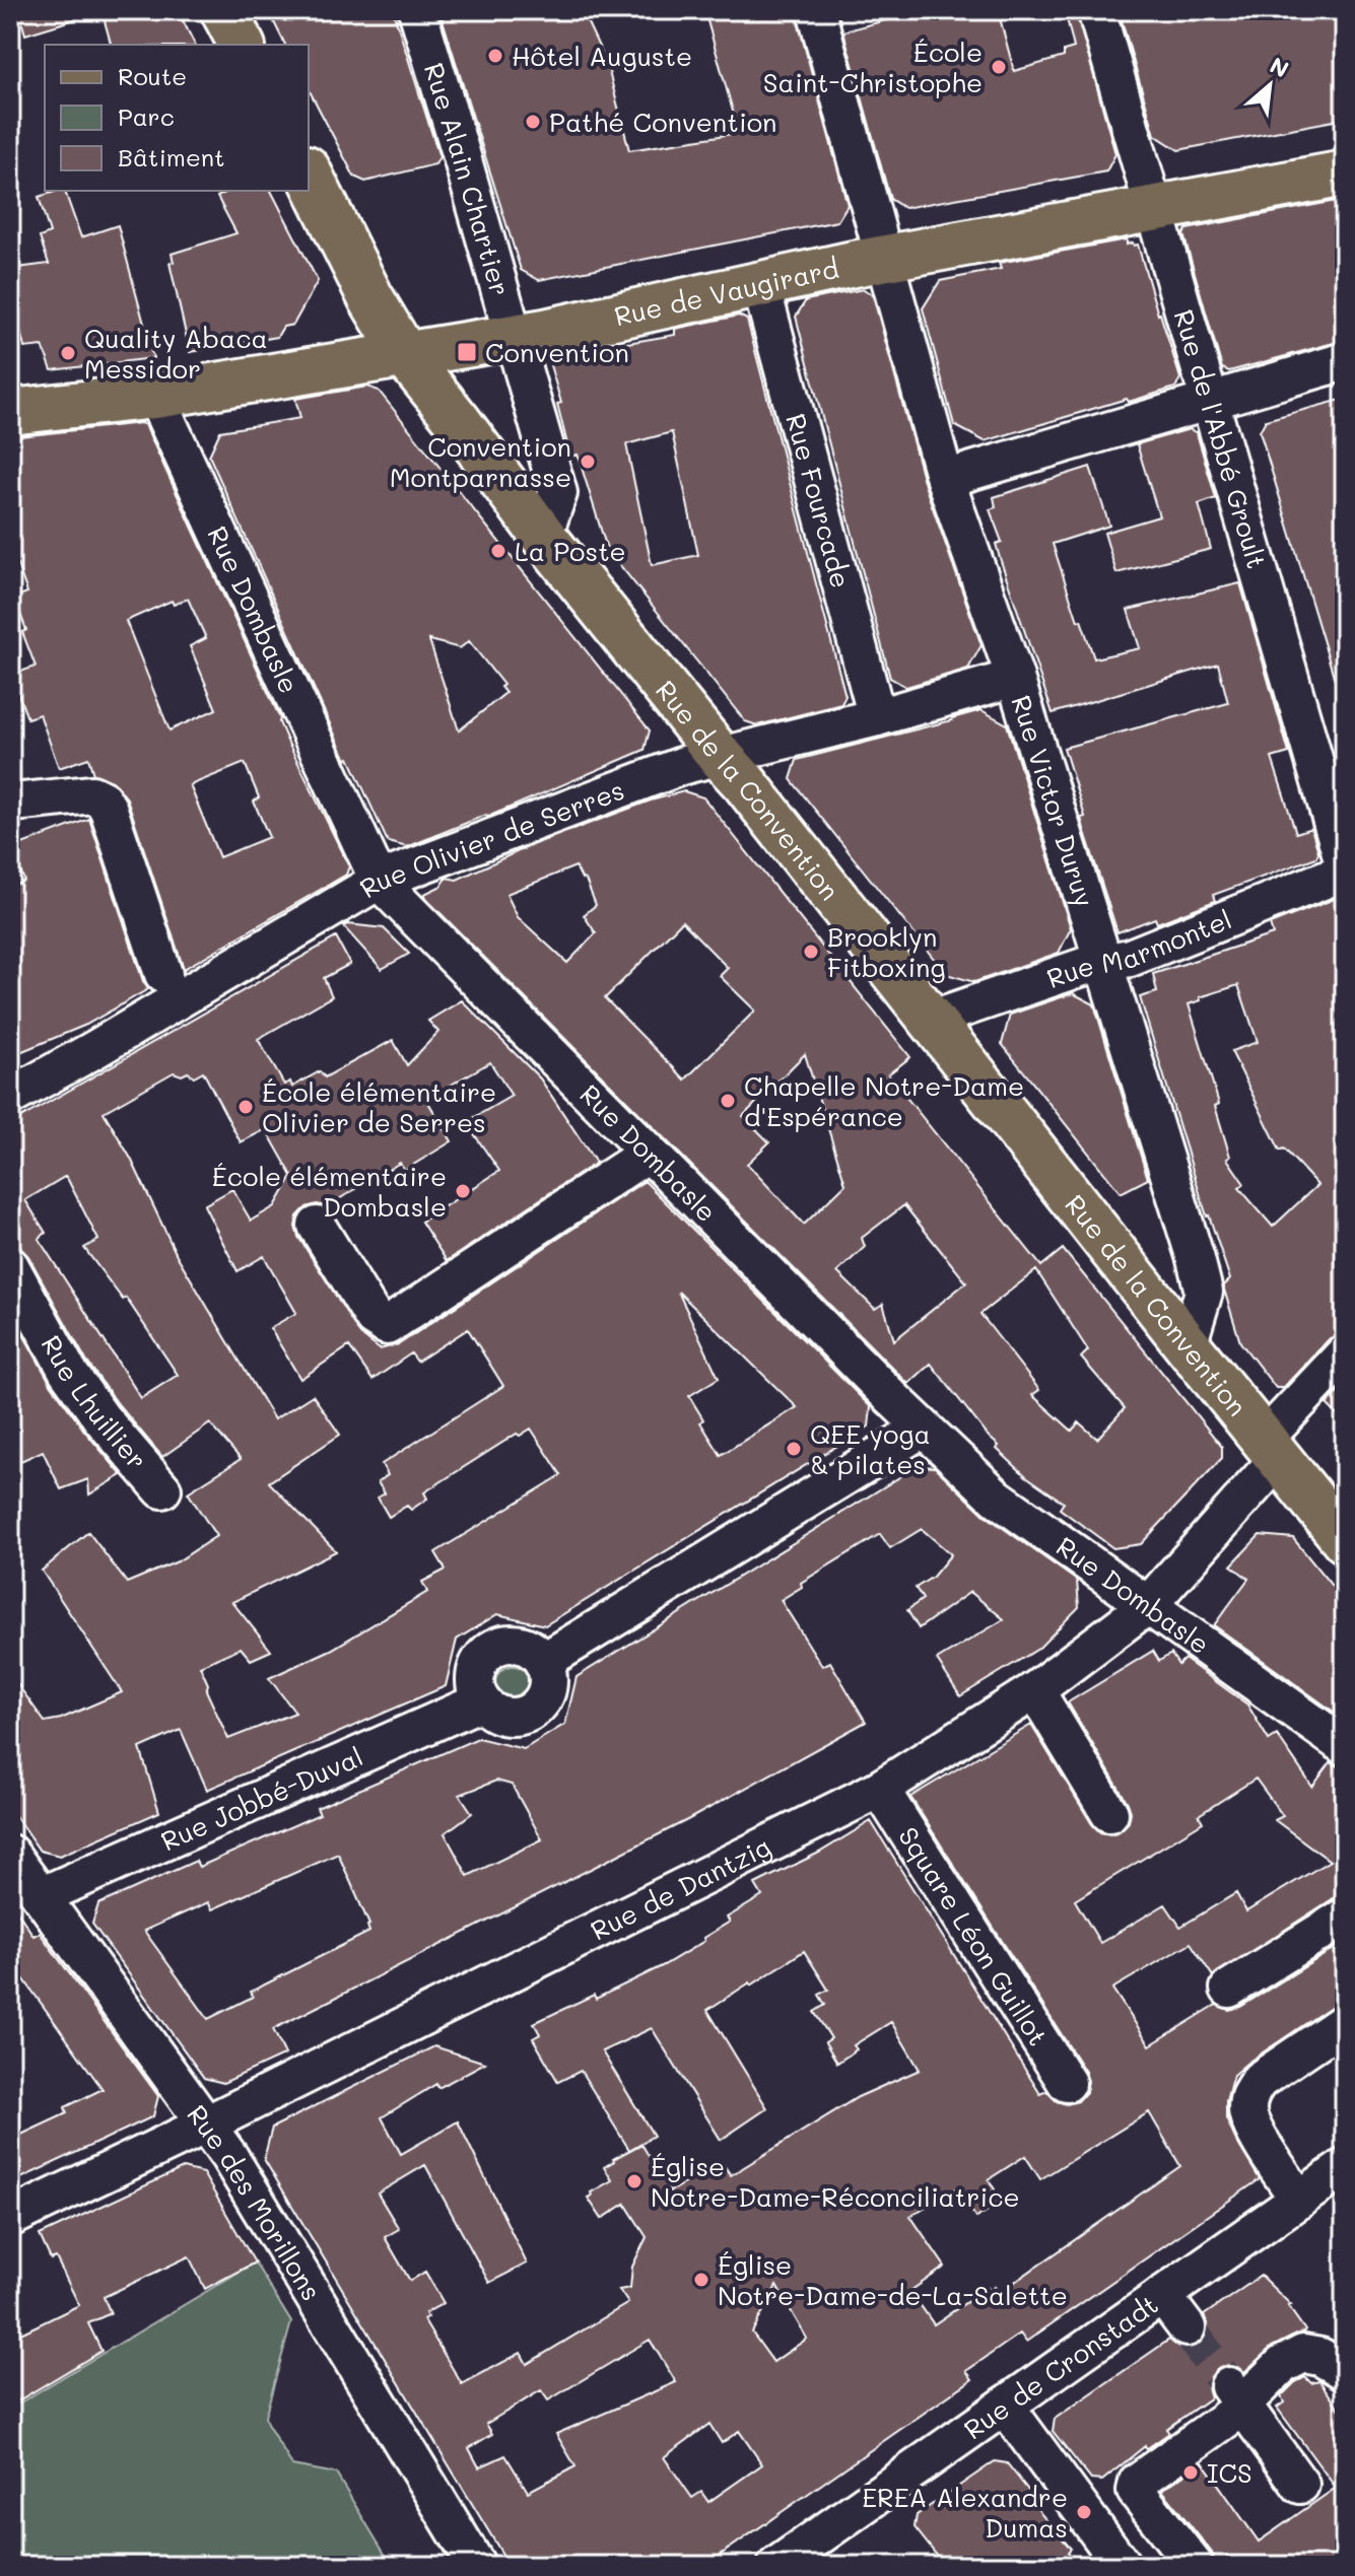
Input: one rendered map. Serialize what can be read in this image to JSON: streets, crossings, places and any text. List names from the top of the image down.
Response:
{
  "streets": {
    "main road": ["Rue de Vaugirard", "Rue de la Convention"],
    "street": [
      "Rue Alain Chartier",
      "Rue de l'Abbé Groult",
      "Rue Fourcade",
      "Rue Dombasle",
      "Rue Victor Duruy",
      "Rue Olivier de Serres",
      "Rue Marmontel",
      "Rue Lhuillier",
      "Rue Jobbé-Duval",
      "Rue de Dantzig",
      "Square Léon Guillot",
      "Rue des Morillons",
      "Rue de Cronstadt"
    ]
  },
  "crossings": [
    ["Rue Alain Chartier", "Rue de Vaugirard"],
    ["Rue Alain Chartier", "Rue de la Convention"],
    ["Rue de Vaugirard", "Rue de l'Abbé Groult"],
    ["Rue de Vaugirard", "Rue Fourcade"],
    ["Rue de Vaugirard", "Rue Dombasle"],
    ["Rue de Vaugirard", "Rue de la Convention"],
    ["Rue de Vaugirard", "Rue Victor Duruy"],
    ["Rue de l'Abbé Groult", "Rue Marmontel"],
    ["Rue Fourcade", "Rue Olivier de Serres"],
    ["Rue Dombasle", "Rue Olivier de Serres"],
    ["Rue Dombasle", "Rue de Dantzig"],
    ["Rue de la Convention", "Rue Victor Duruy"],
    ["Rue de la Convention", "Rue Olivier de Serres"],
    ["Rue de la Convention", "Rue Marmontel"],
    ["Rue de la Convention", "Rue de Dantzig"],
    ["Rue Victor Duruy", "Rue Olivier de Serres"],
    ["Rue Victor Duruy", "Rue Marmontel"],
    ["Rue Jobbé-Duval", "Rue des Morillons"],
    ["Rue de Dantzig", "Square Léon Guillot"],
    ["Rue de Dantzig", "Rue des Morillons"]
  ],
  "places": {
    "other": [
      "Hôtel Auguste",
      "École Saint-Christophe",
      "Pathé Convention",
      "Quality Abaca Messidor",
      "Convention Montparnasse",
      "La Poste",
      "Brooklyn Fitboxing",
      "Chapelle Notre-Dame d'Espérance",
      "École élémentaire Olivier de Serres",
      "École élémentaire Dombasle",
      "QEE yoga & pilates",
      "Église Notre-Dame-Réconciliatrice",
      "Église Notre-Dame-de-La-Salette",
      "ICS",
      "EREA Alexandre Dumas"
    ],
    "transit": ["Convention"]
  },
  "legend": ["Route", "Parc", "Bâtiment"],
  "north": "top right"
}
